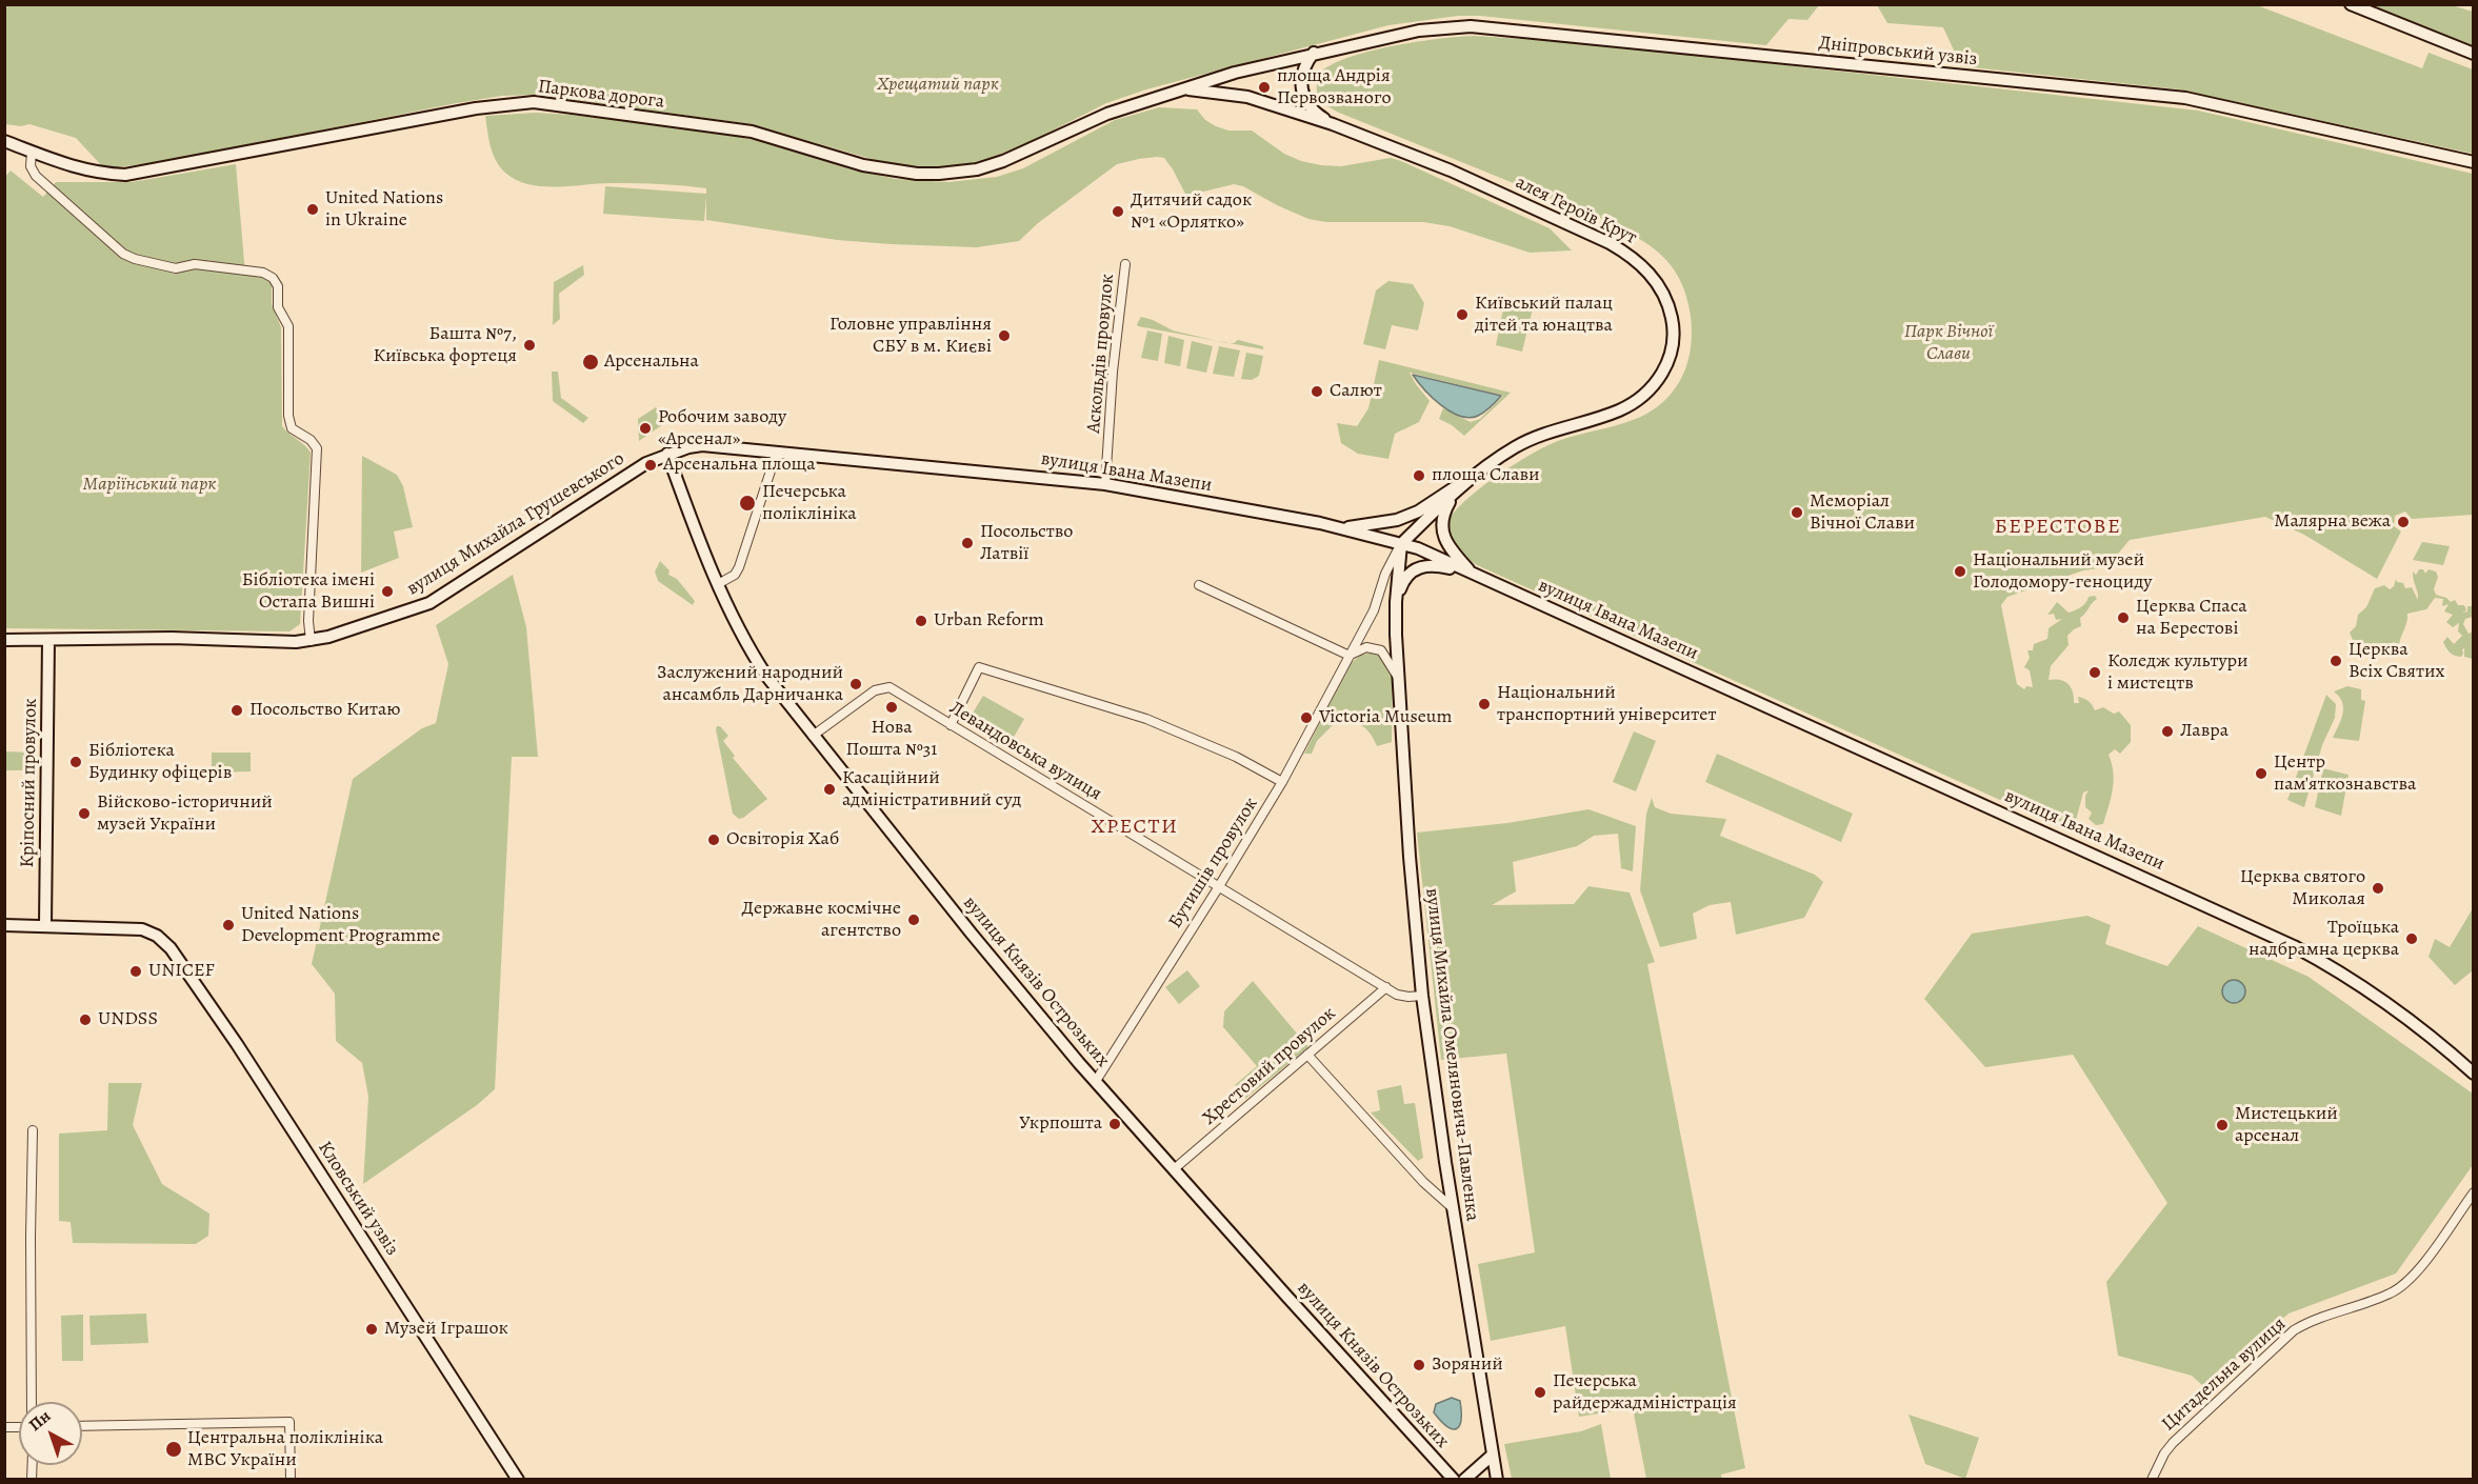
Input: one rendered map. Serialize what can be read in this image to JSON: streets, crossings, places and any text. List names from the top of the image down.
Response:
{
  "streets": {
    "main road": [
      "Дніпровський узвіз",
      "Паркова дорога",
      "алея Героїв Крут",
      "вулиця Івана Мазепи",
      "вулиця Михайла Грушевського",
      "Кріпосний провулок",
      "вулиця Князів Острозьких",
      "вулиця Михайла Омеляновича-Павленка",
      "Кловський узвіз"
    ],
    "street": [
      "Аскольдів провулок",
      "Левандовська вулиця",
      "Бутишів провулок",
      "Хрестовий провулок",
      "Цитадельна вулиця"
    ]
  },
  "crossings": [
    ["алея Героїв Крут", "вулиця Івана Мазепи"],
    ["алея Героїв Крут", "Бутишів провулок"],
    ["алея Героїв Крут", "вулиця Михайла Омеляновича-Павленка"],
    ["Аскольдів провулок", "вулиця Івана Мазепи"],
    ["вулиця Івана Мазепи", "вулиця Михайла Грушевського"],
    ["вулиця Івана Мазепи", "Бутишів провулок"],
    ["вулиця Івана Мазепи", "вулиця Князів Острозьких"],
    ["вулиця Івана Мазепи", "вулиця Михайла Омеляновича-Павленка"],
    ["вулиця Михайла Грушевського", "Кріпосний провулок"],
    ["вулиця Михайла Грушевського", "вулиця Князів Острозьких"],
    ["Левандовська вулиця", "Бутишів провулок"],
    ["Левандовська вулиця", "вулиця Князів Острозьких"],
    ["Левандовська вулиця", "вулиця Михайла Омеляновича-Павленка"],
    ["Левандовська вулиця", "Хрестовий провулок"],
    ["Кріпосний провулок", "Кловський узвіз"],
    ["Бутишів провулок", "вулиця Князів Острозьких"],
    ["Бутишів провулок", "вулиця Михайла Омеляновича-Павленка"],
    ["вулиця Князів Острозьких", "Хрестовий провулок"]
  ],
  "districts": ["БЕРЕСТОВЕ", "ХРЕСТИ"],
  "parks": ["Хрещатий парк", "Парк Вічної Слави", "Маріїнський парк"],
  "places": [
    "площа Андрія Первозваного",
    "United Nations in Ukraine",
    "Дитячий садок №1 «Орлятко»",
    "Київський палац дітей та юнацтва",
    "Головне управління СБУ в м. Києві",
    "Башта №7, Київська фортеця",
    "Арсенальна",
    "Салют",
    "Робочим заводу «Арсенал»",
    "Арсенальна площа",
    "площа Слави",
    "Печерська поліклініка",
    "Меморіал Вічної Слави",
    "Малярна вежа",
    "Посольство Латвії",
    "Національний музей Голодомору-геноциду",
    "Бібліотека імені Остапа Вишні",
    "Церква Спаса на Берестові",
    "Urban Reform",
    "Церква Всіх Святих",
    "Коледж культури і мистецтв",
    "Заслужений народний ансамбль Дарничанка",
    "Національний транспортний університет",
    "Нова Пошта №31",
    "Посольство Китаю",
    "Victoria Museum",
    "Лавра",
    "Бібліотека Будинку офіцерів",
    "Центр пам'яткознавства",
    "Касаційний адміністративний суд",
    "Війсково-історичний музей України",
    "Освіторія Хаб",
    "Церква святого Миколая",
    "Державне космічне агентство",
    "United Nations Development Programme",
    "Троїцька надбрамна церква",
    "UNICEF",
    "UNDSS",
    "Укрпошта",
    "Мистецький арсенал",
    "Музей Іграшок",
    "Зоряний",
    "Печерська райдержадміністрація",
    "Центральна поліклініка МВС України"
  ],
  "north": "top left"
}
